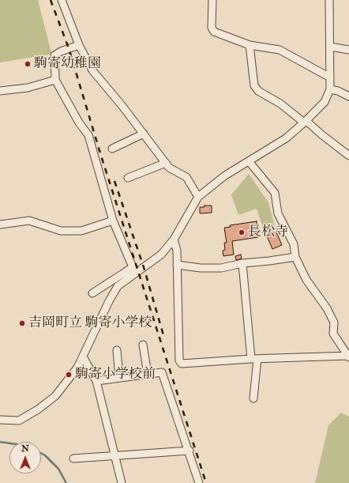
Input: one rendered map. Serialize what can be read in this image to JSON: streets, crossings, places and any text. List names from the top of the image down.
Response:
{
  "places": [
    "駒寄幼稚園",
    "長松寺",
    "吉岡町立 駒寄小学校",
    "駒寄小学校前"
  ],
  "north": "top"
}
